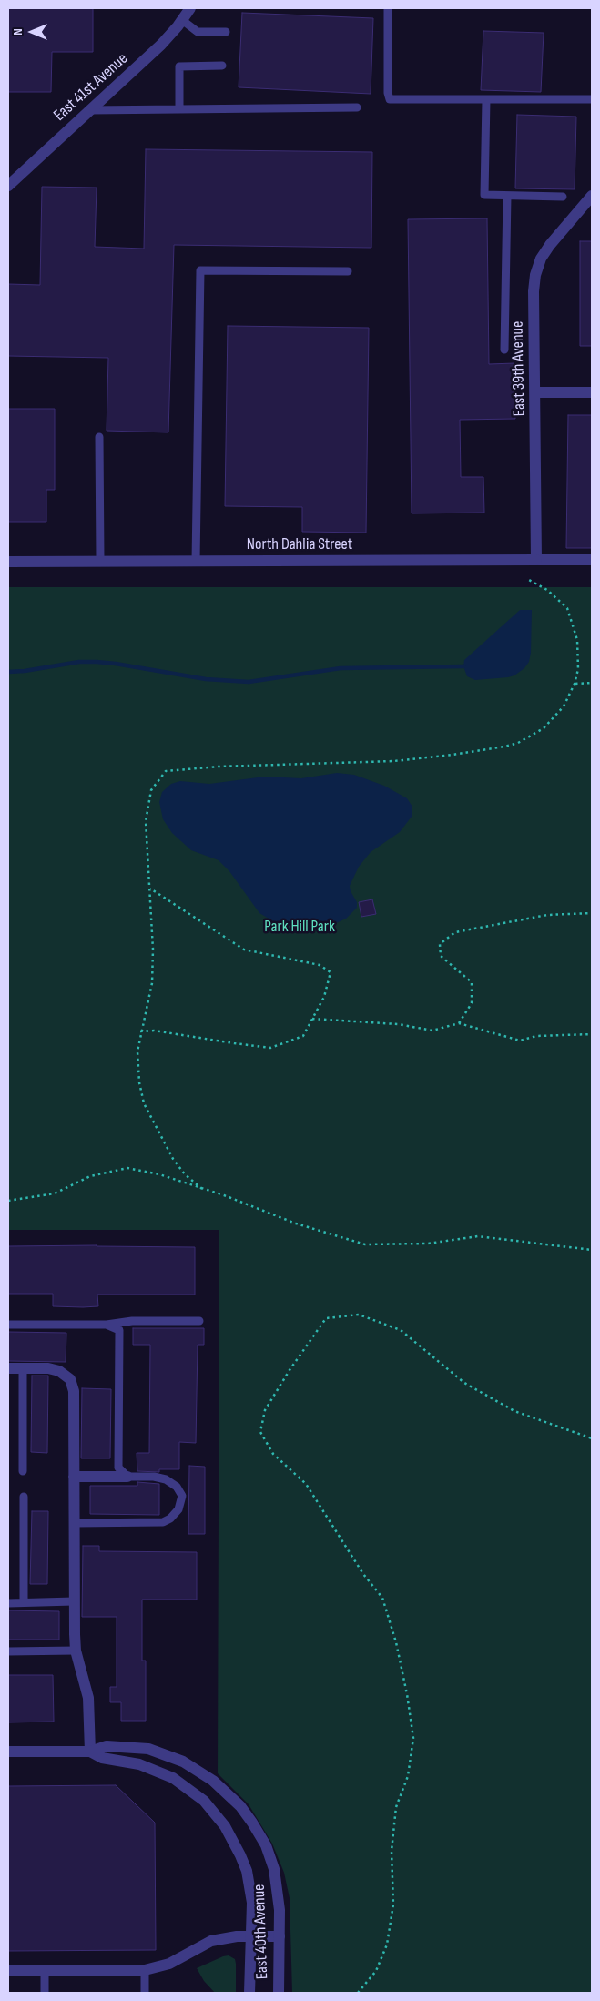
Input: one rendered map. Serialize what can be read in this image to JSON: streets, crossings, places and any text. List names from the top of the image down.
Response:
{
  "streets": {
    "street": [
      "East 41st Avenue",
      "East 39th Avenue",
      "North Dahlia Street",
      "East 40th Avenue"
    ]
  },
  "crossings": [
    ["East 39th Avenue", "North Dahlia Street"]
  ],
  "parks": ["Park Hill Park"],
  "north": "left"
}
